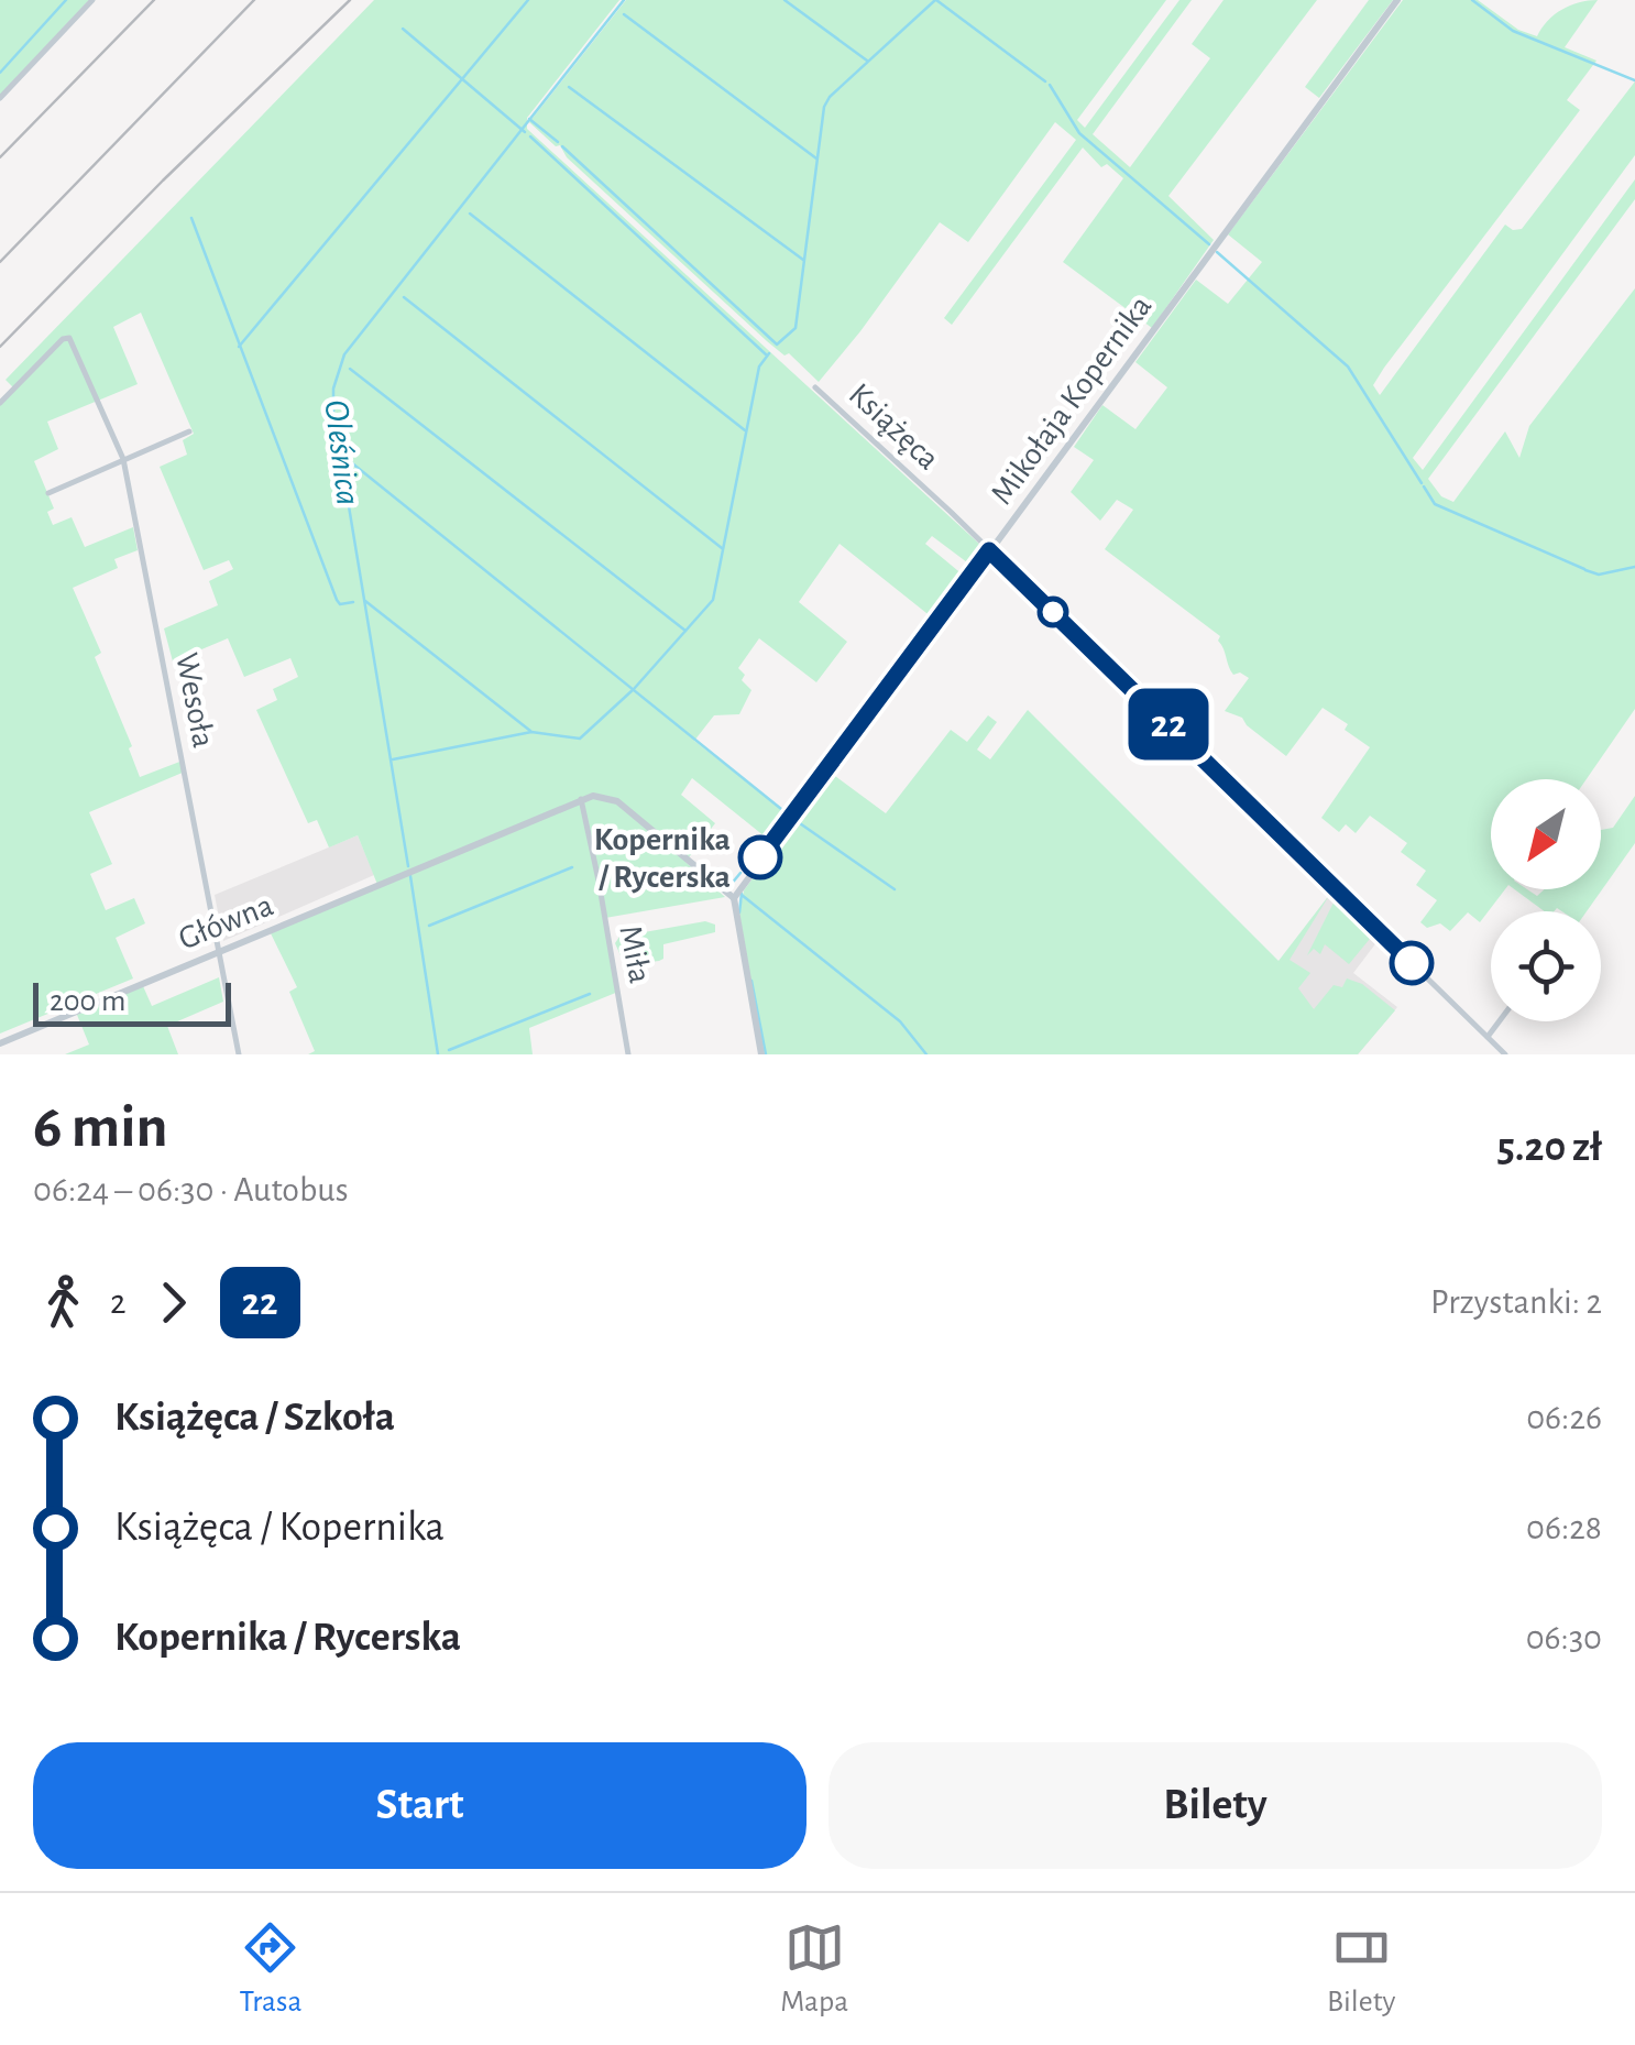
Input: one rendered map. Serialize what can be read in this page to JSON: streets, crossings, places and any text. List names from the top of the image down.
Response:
{
  "streets": {
    "street": [
      "Mikołaja Kopernika",
      "Książęca",
      "Wesoła",
      "Główna",
      "Miła"
    ]
  },
  "crossings": [
    ["Mikołaja Kopernika", "Książęca"],
    ["Wesoła", "Główna"],
    ["Główna", "Miła"]
  ],
  "water": ["Oleśnica"],
  "places": ["Kopernika / Rycerska"],
  "lines": ["bus line 22"],
  "scale_bar": "200 m",
  "north": "bottom left",
  "page": {
    "on_map": "22",
    "scale": "200 m",
    "heading": ["6 min", "06:24 – 06:30 · Autobus", "5.20 zł"],
    "legs": ["2", "22", "Przystanki: 2"],
    "list": [
      {
        "name": "Książęca / Szkoła",
        "value": "06:26"
      },
      {
        "name": "Książęca / Kopernika",
        "value": "06:28"
      },
      {
        "name": "Kopernika / Rycerska",
        "value": "06:30"
      }
    ],
    "buttons": ["Start", "Bilety"],
    "tabs": ["Trasa", "Mapa", "Bilety"]
  }
}
